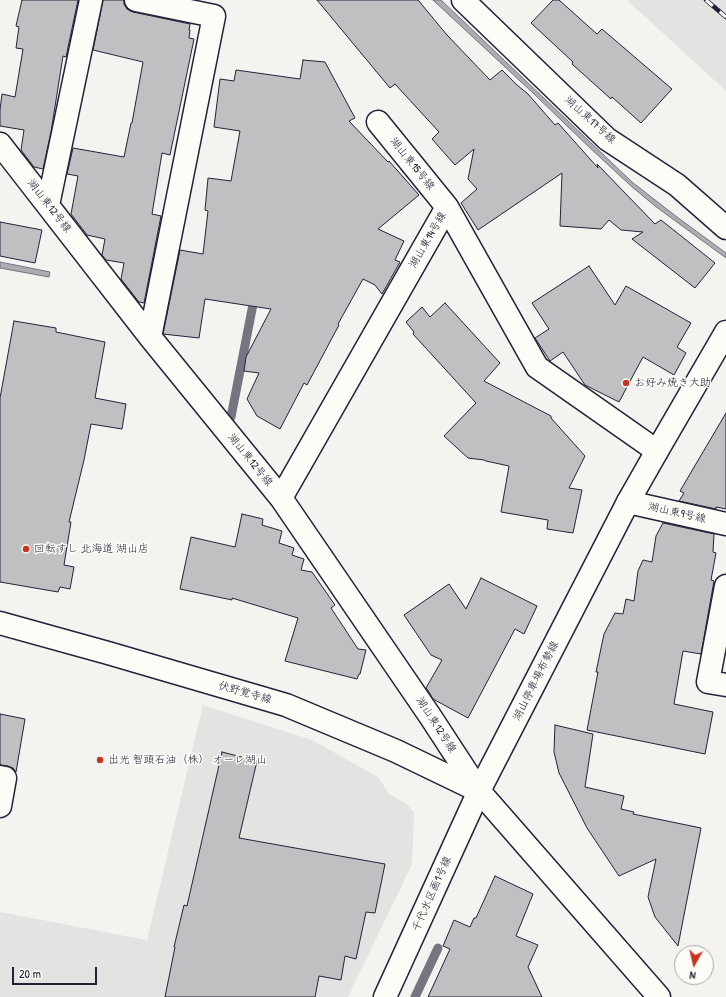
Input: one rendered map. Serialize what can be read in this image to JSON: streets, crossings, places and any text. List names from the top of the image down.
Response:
{
  "streets": {
    "street": [
      "湖山東17号線",
      "湖山東15号線",
      "湖山東12号線",
      "湖山東14号線",
      "湖山東9号線",
      "湖山停車場布勢線",
      "伏野覚寺線",
      "千代水区画1号線"
    ]
  },
  "crossings": [
    ["湖山東15号線", "湖山東14号線"],
    ["湖山東12号線", "湖山東14号線"],
    ["湖山東12号線", "湖山停車場布勢線"],
    ["湖山東12号線", "伏野覚寺線"],
    ["湖山東12号線", "千代水区画1号線"],
    ["湖山東14号線", "湖山停車場布勢線"],
    ["湖山東9号線", "湖山停車場布勢線"],
    ["湖山停車場布勢線", "伏野覚寺線"],
    ["湖山停車場布勢線", "千代水区画1号線"],
    ["伏野覚寺線", "千代水区画1号線"]
  ],
  "places": ["お好み焼き大助", "回転すし 北海道 湖山店", "出光 智頭石油（株） オーレ湖山"],
  "scale_bar": "20 m",
  "north": "bottom"
}
